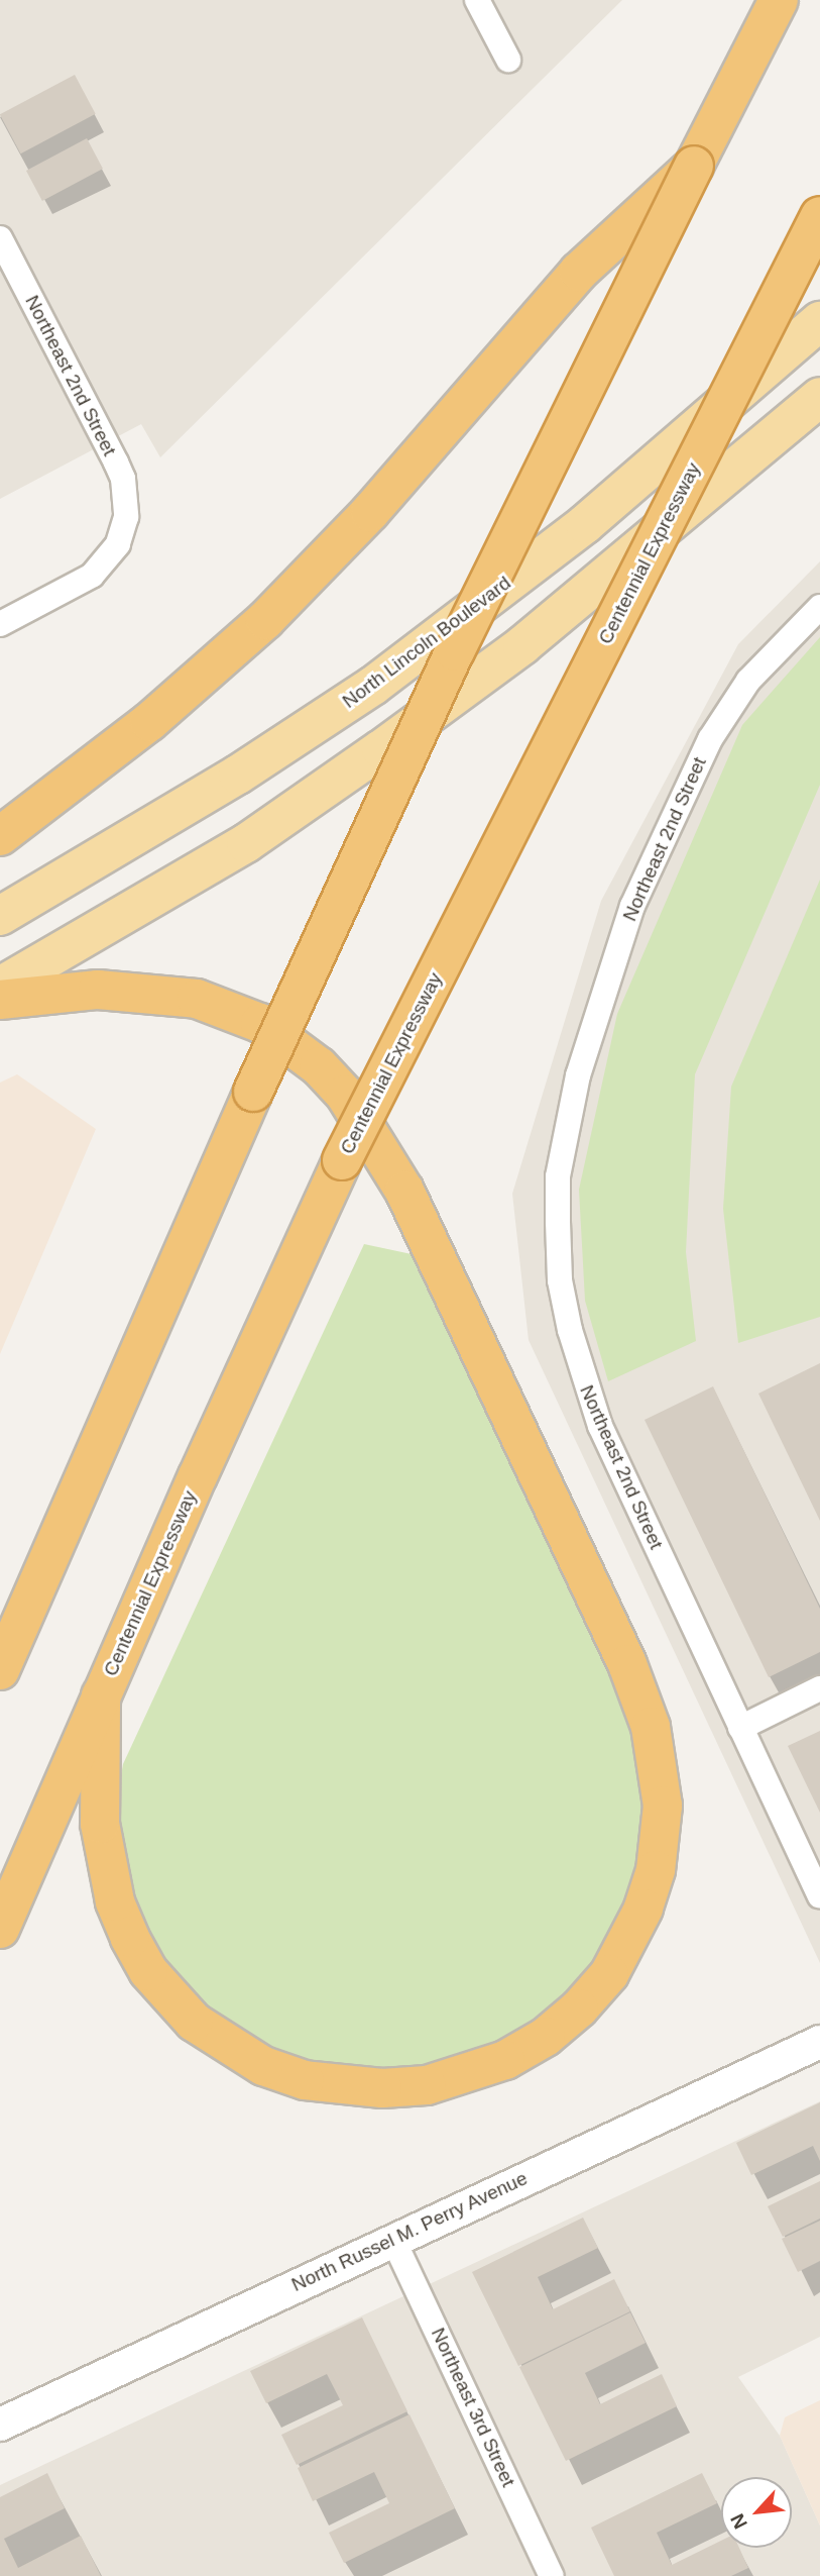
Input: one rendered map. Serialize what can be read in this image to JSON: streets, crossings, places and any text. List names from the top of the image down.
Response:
{
  "streets": {
    "highway": ["Centennial Expressway"],
    "main road": ["North Lincoln Boulevard"],
    "street": ["Northeast 2nd Street", "North Russel M. Perry Avenue", "Northeast 3rd Street"]
  },
  "crossings": [
    ["North Russel M. Perry Avenue", "Northeast 3rd Street"]
  ],
  "north": "bottom left"
}
